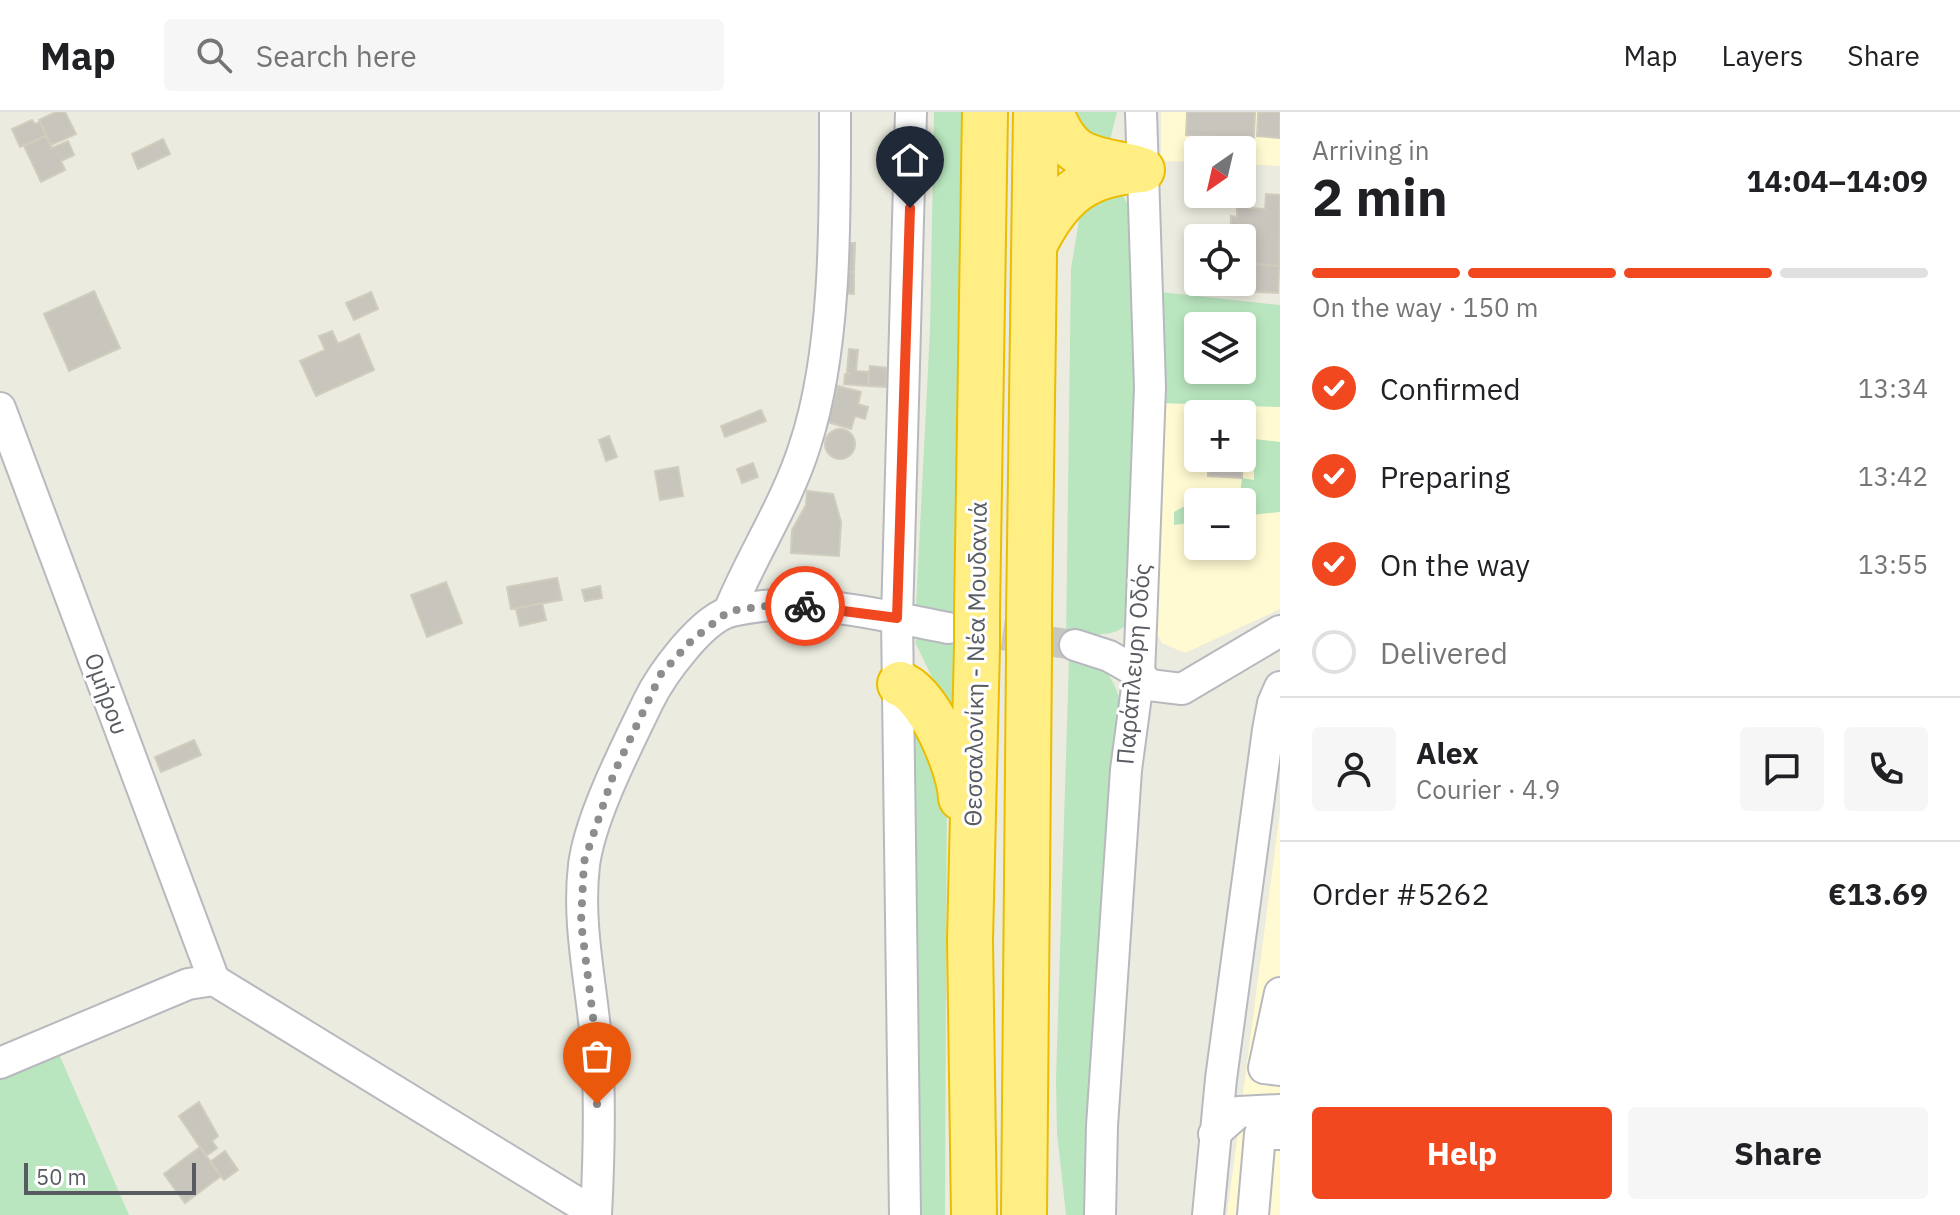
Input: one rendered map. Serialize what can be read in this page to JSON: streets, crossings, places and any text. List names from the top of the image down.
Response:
{
  "streets": {
    "highway": ["Θεσσαλονίκη - Νέα Μουδανιά"],
    "street": ["Παράπλευρη Οδός", "Ομήρου"]
  },
  "scale_bar": "50 m",
  "north": "bottom left",
  "page": {
    "header": "Map",
    "search": "Search here",
    "nav": ["Map", "Layers", "Share"],
    "heading": ["2 min", "Arriving in", "14:04–14:09"],
    "panel": [
      "Alex",
      "Courier · 4.9",
      "Order #5262",
      "€13.69"
    ],
    "map_buttons": ["+", "−"],
    "bar": "On the way · 150 m",
    "list": [
      ["Confirmed", "13:34"],
      ["Preparing", "13:42"],
      ["On the way", "13:55"],
      "Delivered"
    ],
    "buttons": ["Help", "Share"],
    "scale": "50 m"
  }
}
